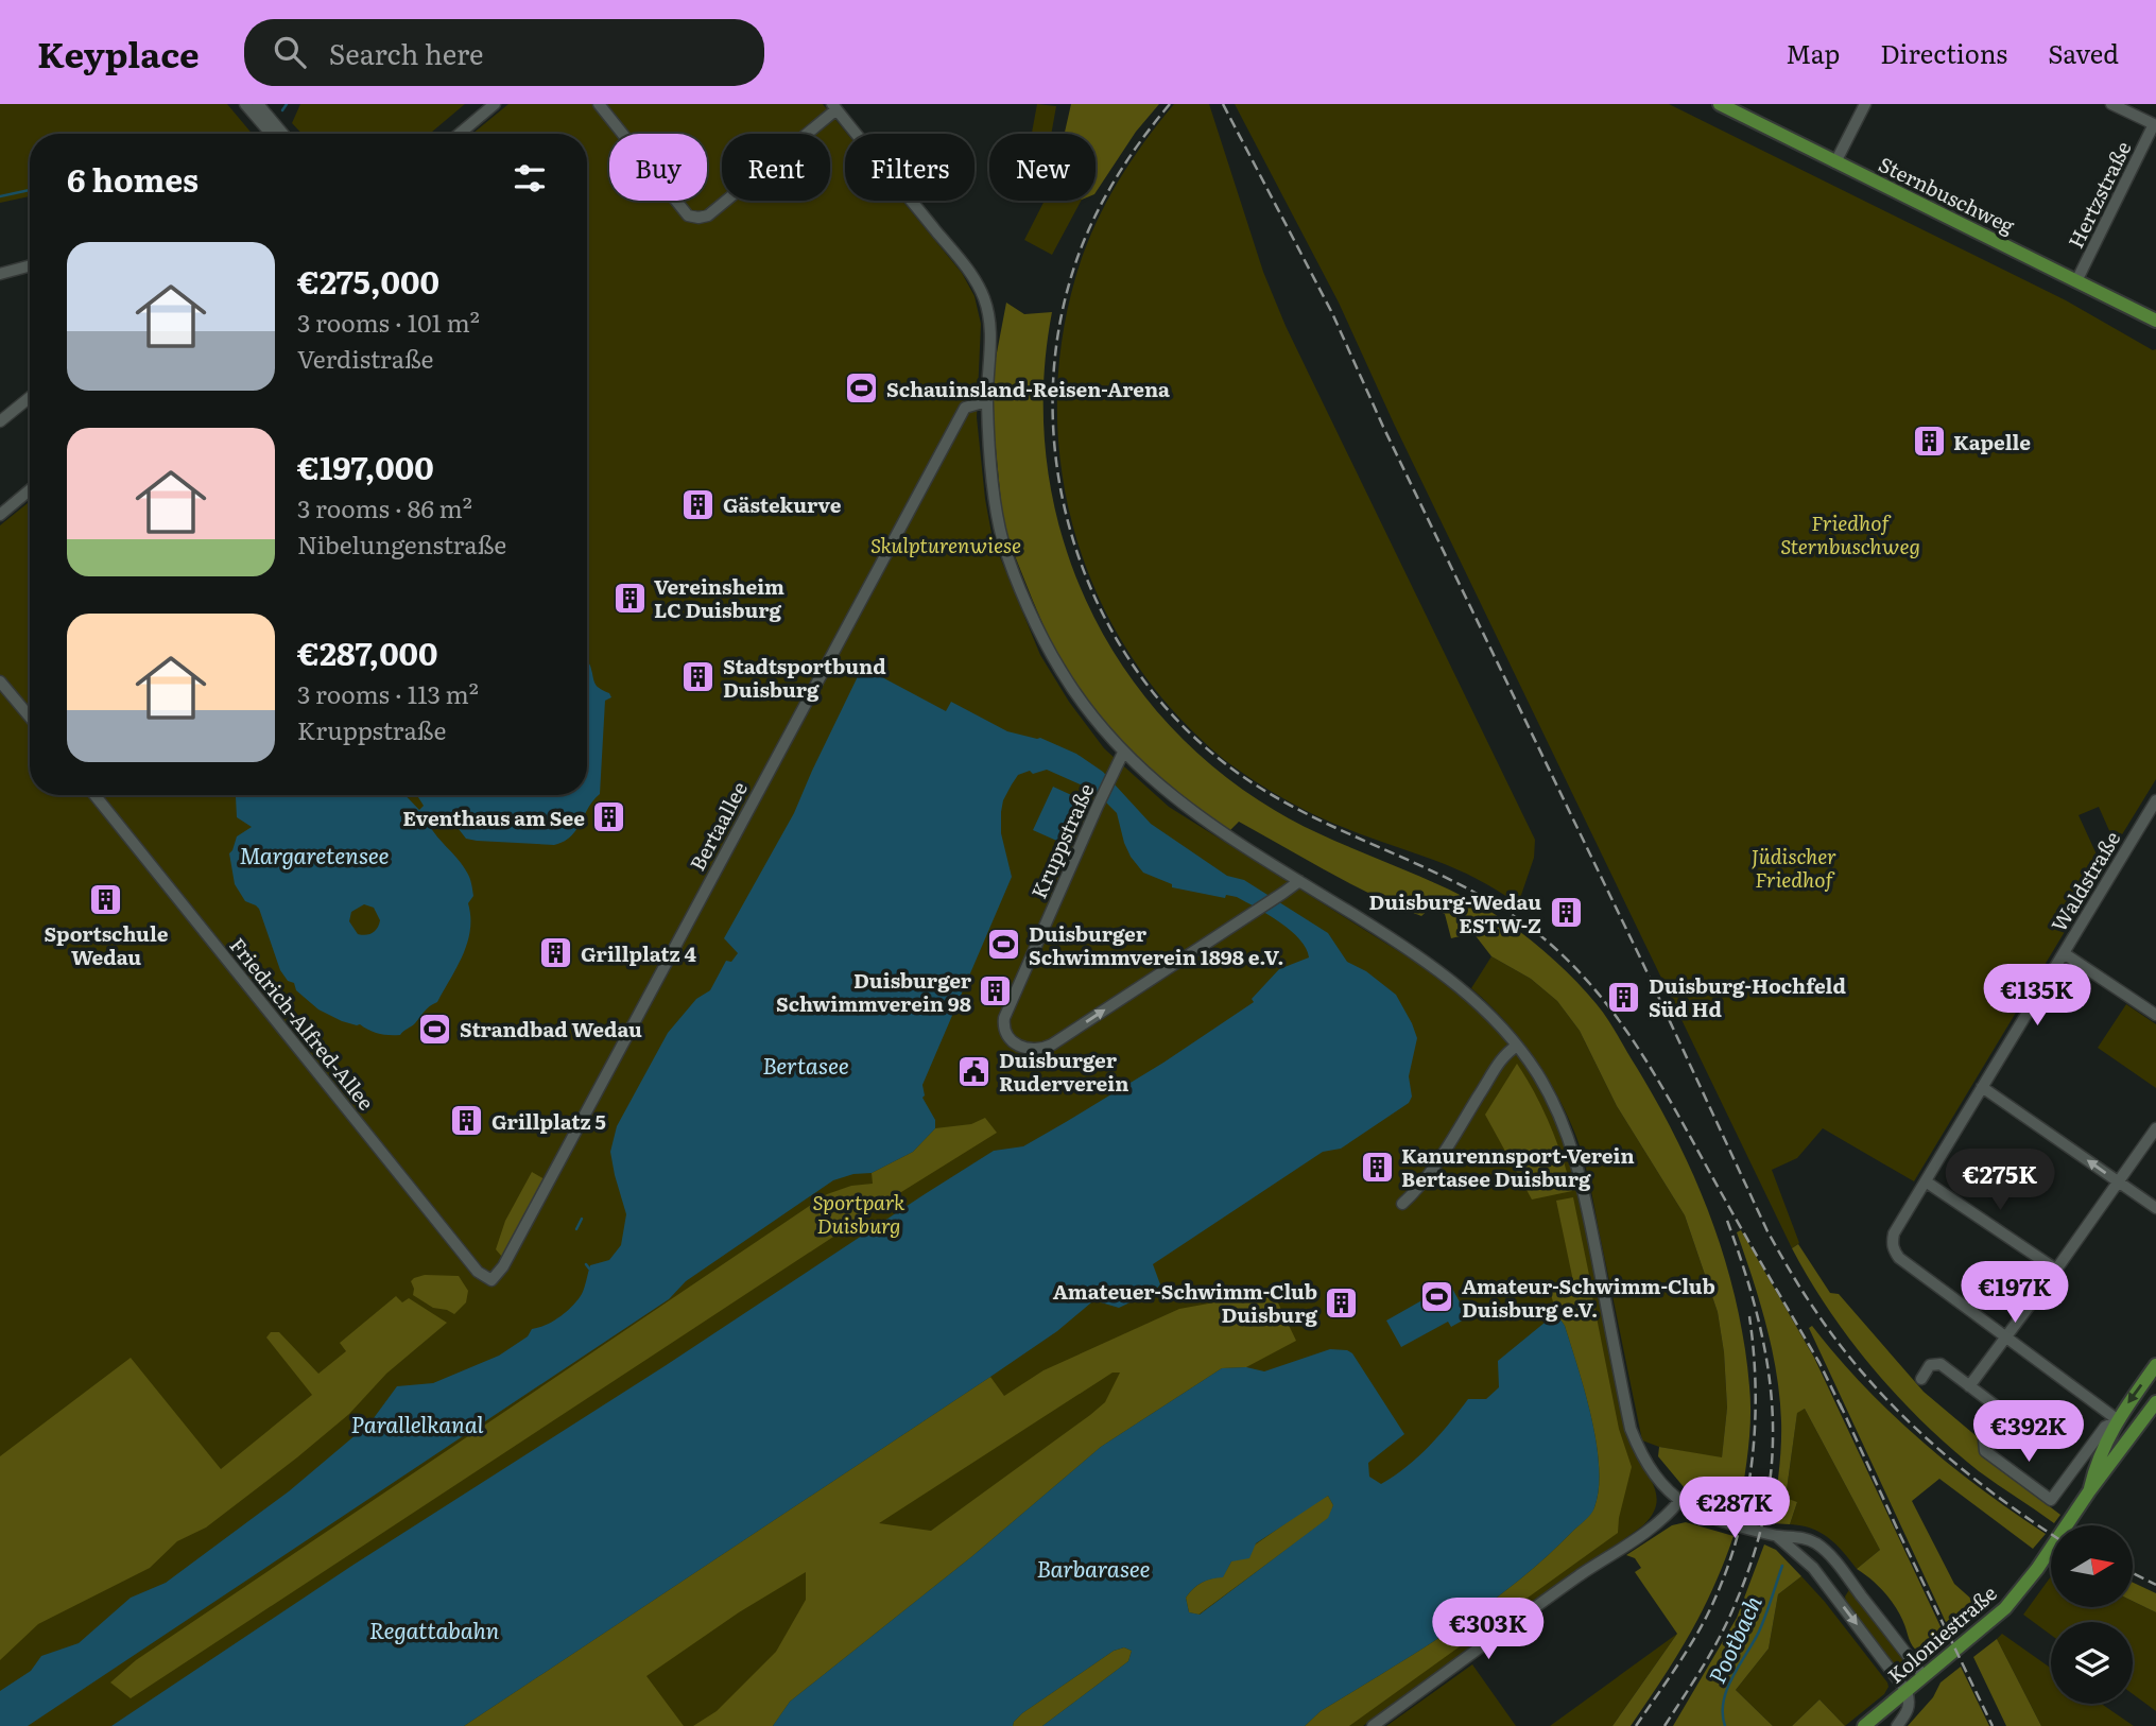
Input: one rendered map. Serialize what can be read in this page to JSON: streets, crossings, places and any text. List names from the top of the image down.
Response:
{
  "streets": {
    "main road": ["Sternbuschweg", "Koloniestraße"],
    "street": [
      "Hertzstraße",
      "Bertaallee",
      "Kruppstraße",
      "Waldstraße",
      "Friedrich-Alfred-Allee"
    ]
  },
  "crossings": [
    ["Sternbuschweg", "Hertzstraße"],
    ["Bertaallee", "Friedrich-Alfred-Allee"]
  ],
  "water": [
    "Margaretensee",
    "Bertasee",
    "Parallelkanal",
    "Barbarasee",
    "Regattabahn",
    "Pootbach"
  ],
  "parks": [
    "Friedhof Sternbuschweg",
    "Skulpturenwiese",
    "Jüdischer Friedhof",
    "Sportpark Duisburg"
  ],
  "places": {
    "sports": [
      "Schauinsland-Reisen-Arena",
      "Duisburger Schwimmverein 1898 e.V.",
      "Strandbad Wedau",
      "Amateur-Schwimm-Club Duisburg e.V."
    ],
    "building": [
      "Kapelle",
      "Gästekurve",
      "Vereinsheim LC Duisburg",
      "Stadtsportbund Duisburg",
      "Eventhaus am See",
      "Sportschule Wedau",
      "Duisburg-Wedau ESTW-Z",
      "Grillplatz 4",
      "Duisburger Schwimmverein 98",
      "Duisburg-Hochfeld Süd Hd",
      "Grillplatz 5",
      "Kanurennsport-Verein Bertasee Duisburg",
      "Amateuer-Schwimm-Club Duisburg"
    ],
    "public building": ["Duisburger Ruderverein"]
  },
  "north": "right",
  "page": {
    "header": "Keyplace",
    "search": "Search here",
    "nav": ["Map", "Directions", "Saved"],
    "chip": [
      "Buy",
      "Rent",
      "Filters",
      "New"
    ],
    "heading": "6 homes",
    "list": [
      {
        "name": "€275,000",
        "note": "3 rooms · 101 m² · Verdistraße"
      },
      {
        "name": "€197,000",
        "note": "3 rooms · 86 m² · Nibelungenstraße"
      },
      {
        "name": "€287,000",
        "note": "3 rooms · 113 m² · Kruppstraße"
      }
    ],
    "price": [
      "€135K",
      "€275K",
      "€197K",
      "€392K",
      "€287K",
      "€303K"
    ]
  }
}
